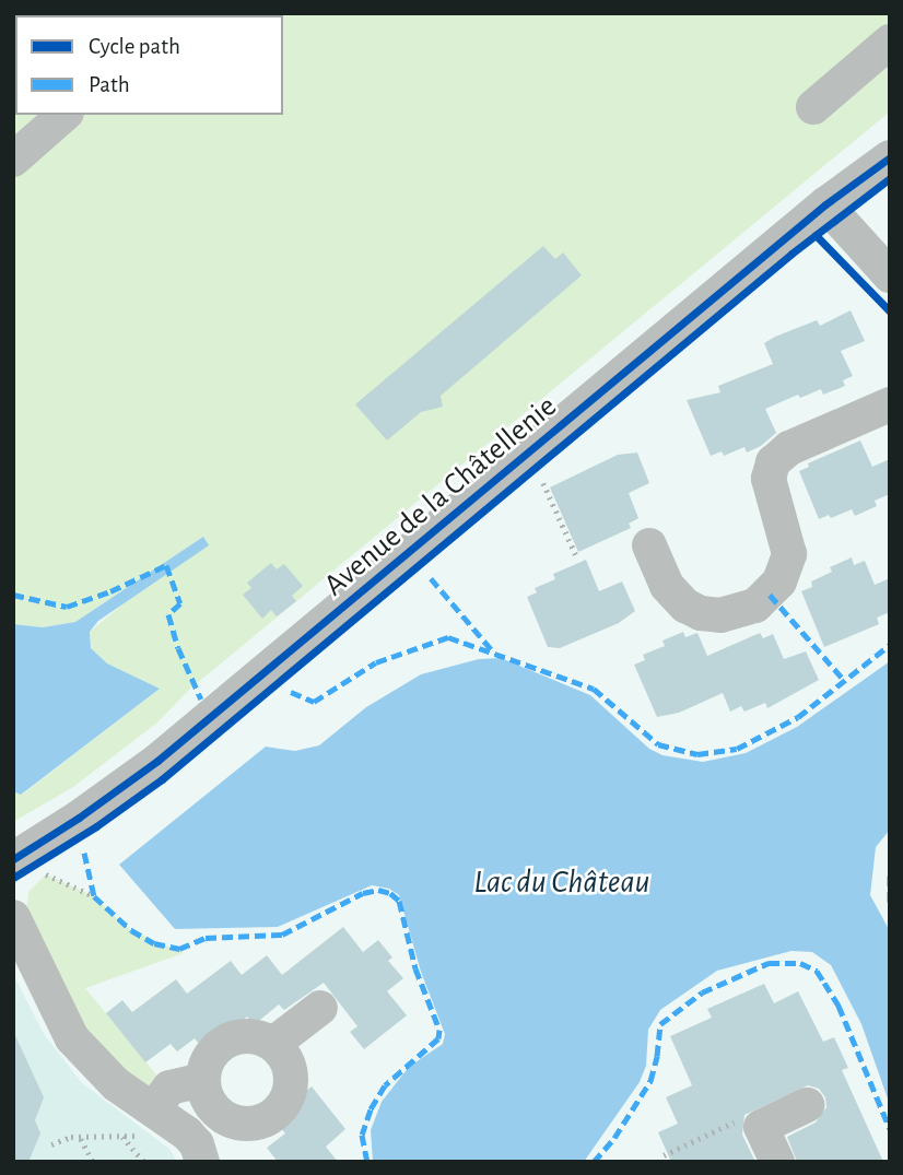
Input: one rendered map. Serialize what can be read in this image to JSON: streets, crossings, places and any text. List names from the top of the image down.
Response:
{
  "streets": {
    "street": ["Avenue de la Châtellenie"]
  },
  "water": ["Lac du Château"],
  "legend": ["Cycle path", "Path"]
}
